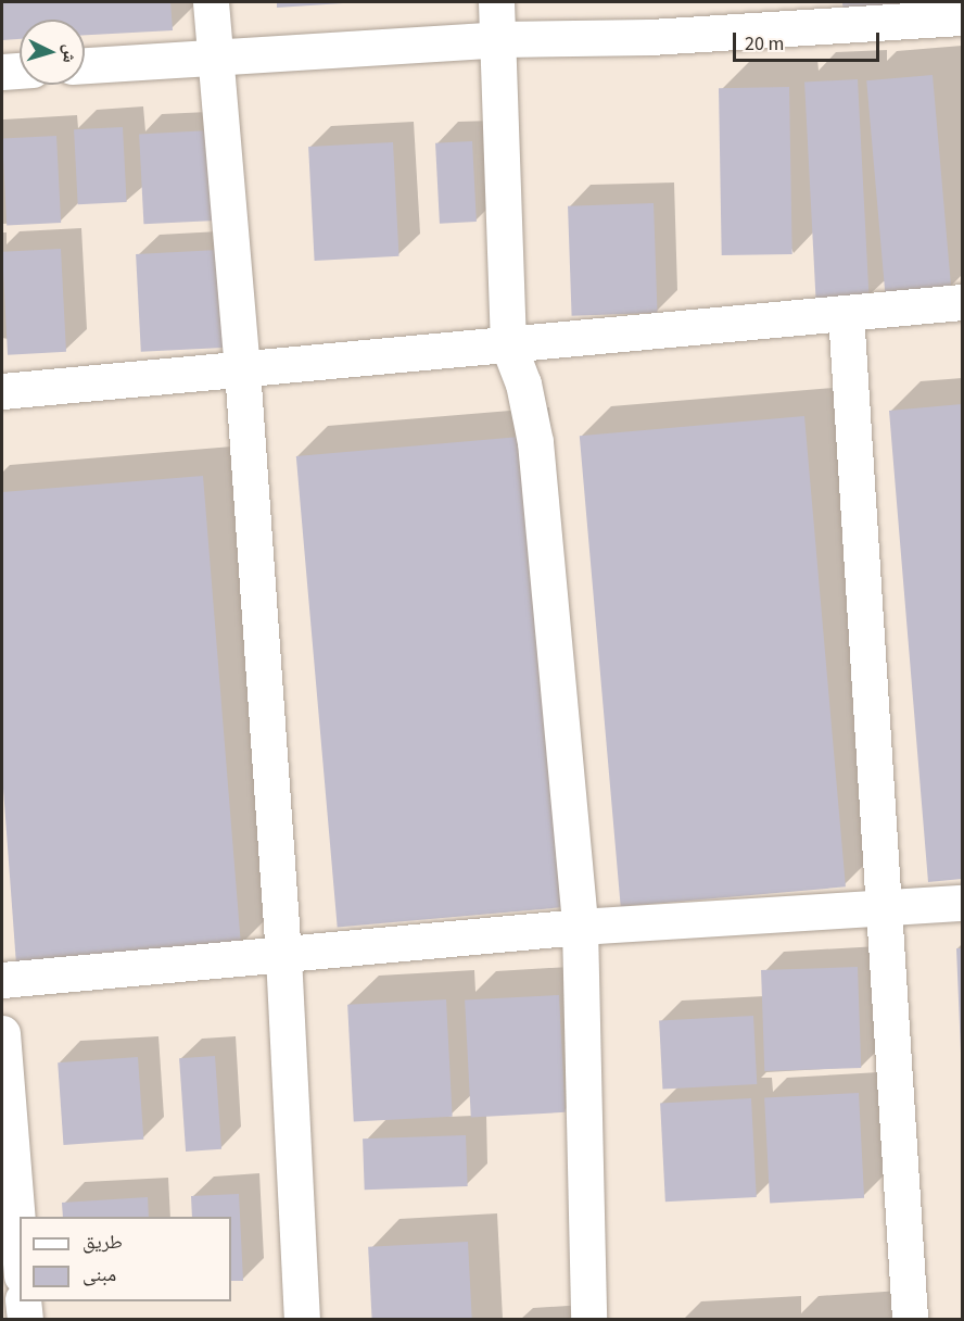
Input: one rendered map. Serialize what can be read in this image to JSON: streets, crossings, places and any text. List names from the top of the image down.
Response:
{
  "legend": ["طريق", "مبنى"],
  "scale_bar": "20 m",
  "north": "right"
}
